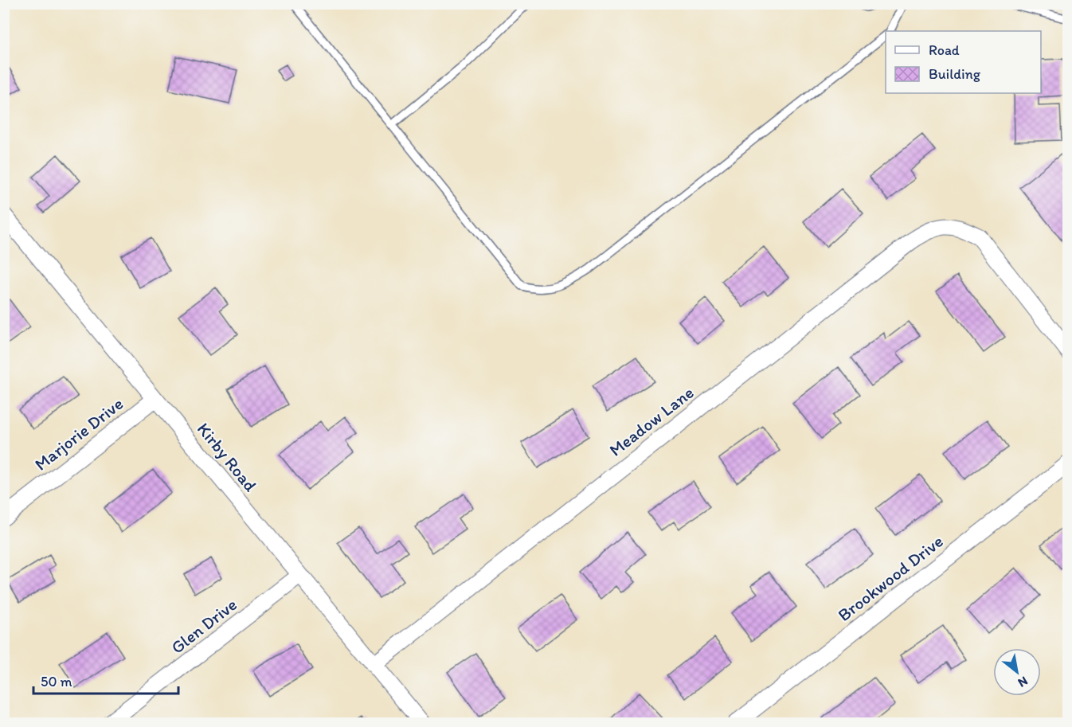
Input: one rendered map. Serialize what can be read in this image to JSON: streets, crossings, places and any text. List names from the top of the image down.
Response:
{
  "streets": {
    "street": [
      "Meadow Lane",
      "Marjorie Drive",
      "Kirby Road",
      "Brookwood Drive",
      "Glen Drive"
    ]
  },
  "crossings": [
    ["Meadow Lane", "Kirby Road"],
    ["Marjorie Drive", "Kirby Road"],
    ["Kirby Road", "Glen Drive"]
  ],
  "legend": ["Road", "Building"],
  "scale_bar": "50 m",
  "north": "bottom right"
}
